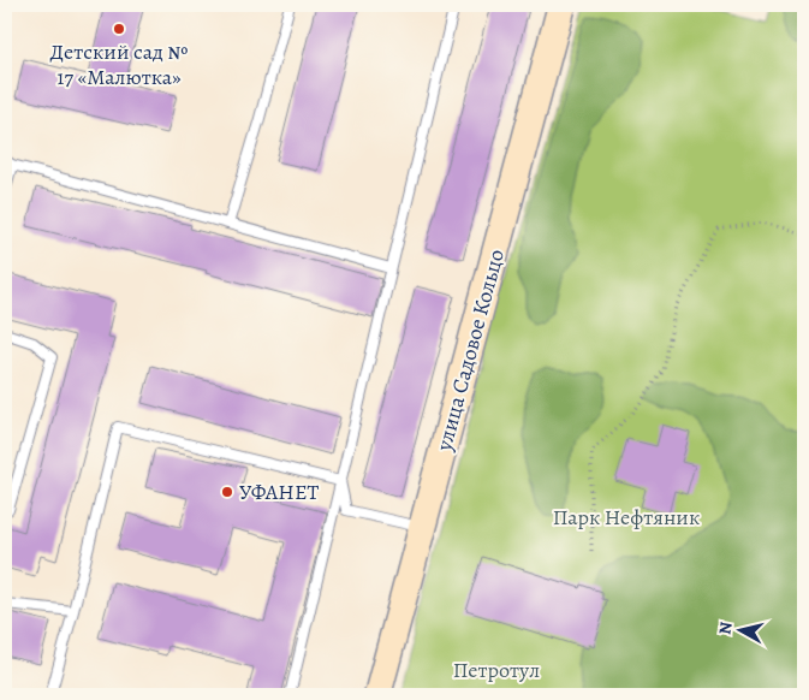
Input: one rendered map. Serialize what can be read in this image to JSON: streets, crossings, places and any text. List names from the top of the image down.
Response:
{
  "streets": {
    "main road": ["улица Садовое Кольцо"]
  },
  "parks": ["Парк Нефтяник", "Петротул"],
  "places": ["Детский сад № 17 «Малютка»", "УФАНЕТ"],
  "north": "left"
}
